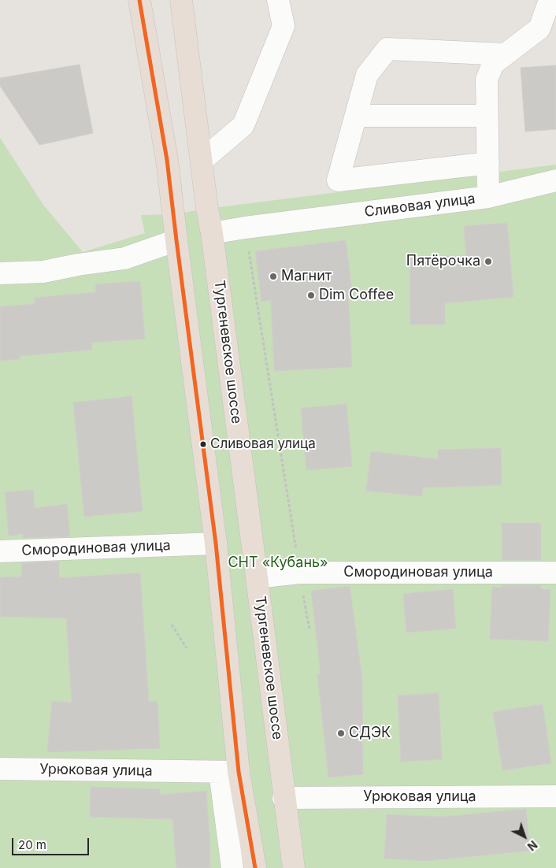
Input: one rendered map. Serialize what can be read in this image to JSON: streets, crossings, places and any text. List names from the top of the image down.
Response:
{
  "streets": {
    "highway": ["Тургеневское шоссе"],
    "street": ["Сливовая улица", "Смородиновая улица", "Урюковая улица"]
  },
  "crossings": [
    ["Сливовая улица", "Тургеневское шоссе"],
    ["Тургеневское шоссе", "Смородиновая улица"],
    ["Тургеневское шоссе", "Урюковая улица"]
  ],
  "parks": ["СНТ «Кубань»"],
  "places": [
    "Пятёрочка",
    "Магнит",
    "Dim Coffee",
    "Сливовая улица",
    "СДЭК"
  ],
  "scale_bar": "20 m",
  "north": "bottom right"
}
